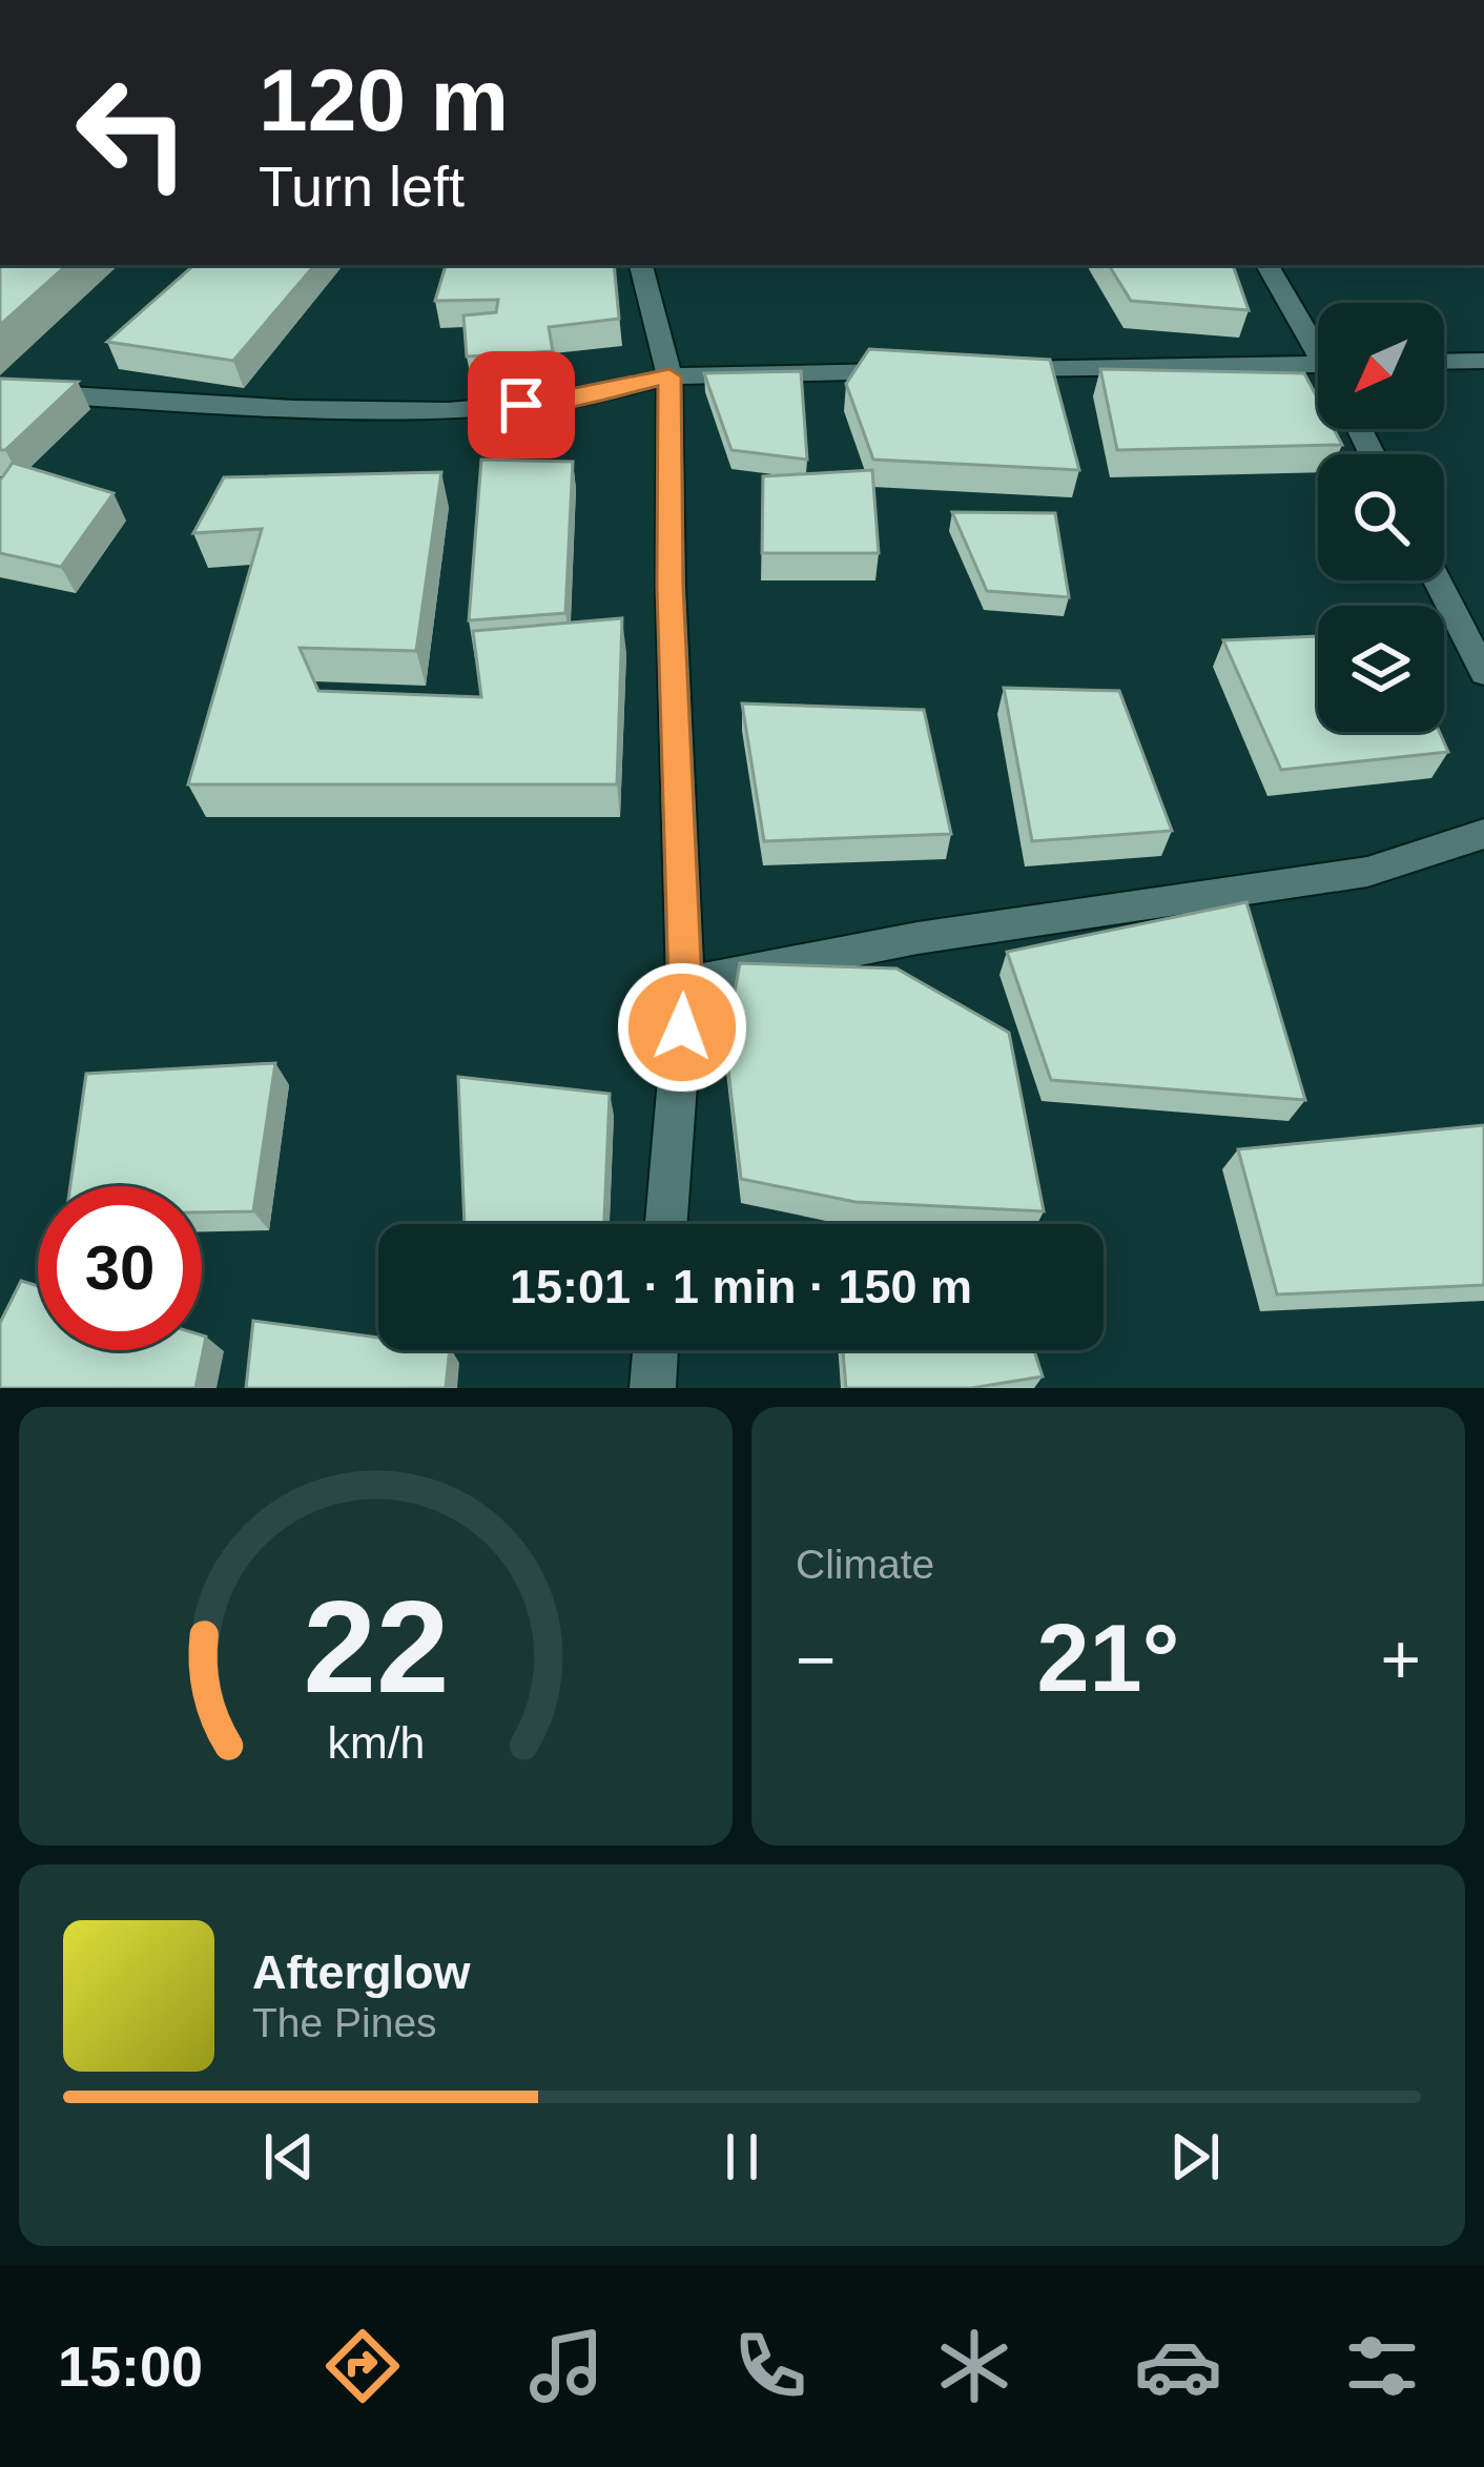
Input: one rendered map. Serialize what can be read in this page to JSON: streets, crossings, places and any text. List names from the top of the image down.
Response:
{
  "north": "bottom left",
  "page": {
    "turn": ["120 m", "Turn left"],
    "limit": "30",
    "trip": "15:01 · 1 min · 150 m",
    "tile": "Climate",
    "heat": ["−", "21°", "+"],
    "song": ["Afterglow", "The Pines"],
    "tabs": "15:00",
    "gauge": ["22", "km/h"]
  }
}
